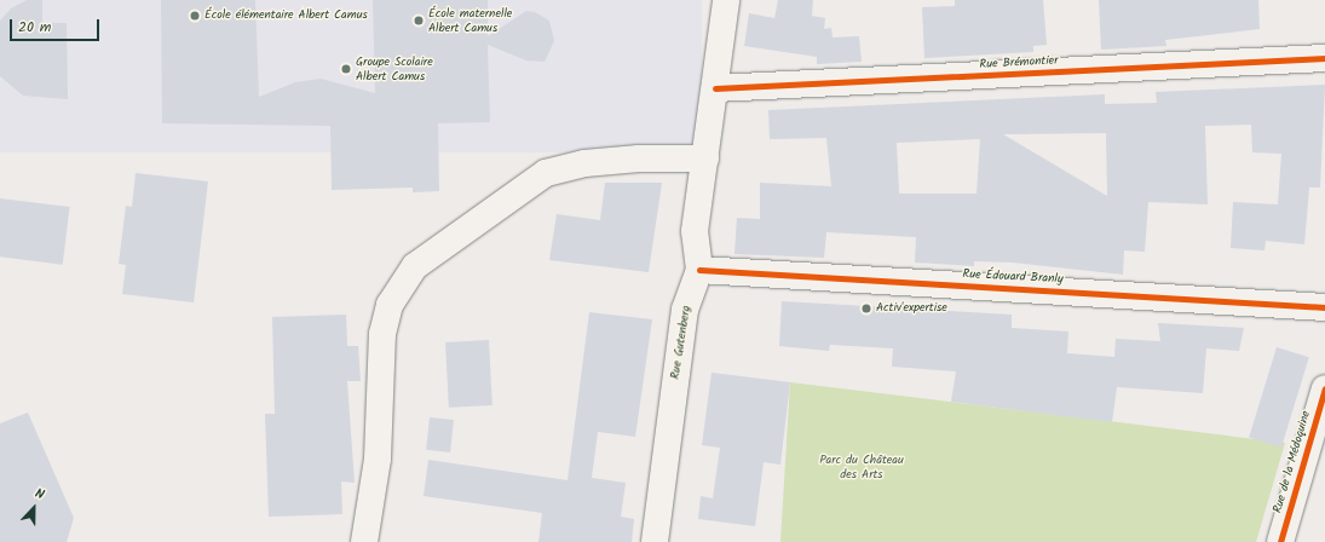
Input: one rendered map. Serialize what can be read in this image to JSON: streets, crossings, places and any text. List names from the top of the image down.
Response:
{
  "streets": {
    "street": [
      "Rue Brémontier",
      "Rue Édouard Branly",
      "Rue Gutenberg",
      "Rue de la Médoquine"
    ]
  },
  "crossings": [
    ["Rue Brémontier", "Rue Gutenberg"],
    ["Rue Édouard Branly", "Rue Gutenberg"]
  ],
  "parks": ["Parc du Château des Arts"],
  "places": [
    "École élémentaire Albert Camus",
    "École maternelle Albert Camus",
    "Groupe Scolaire Albert Camus",
    "Activ'expertise"
  ],
  "scale_bar": "20 m",
  "north": "top"
}
